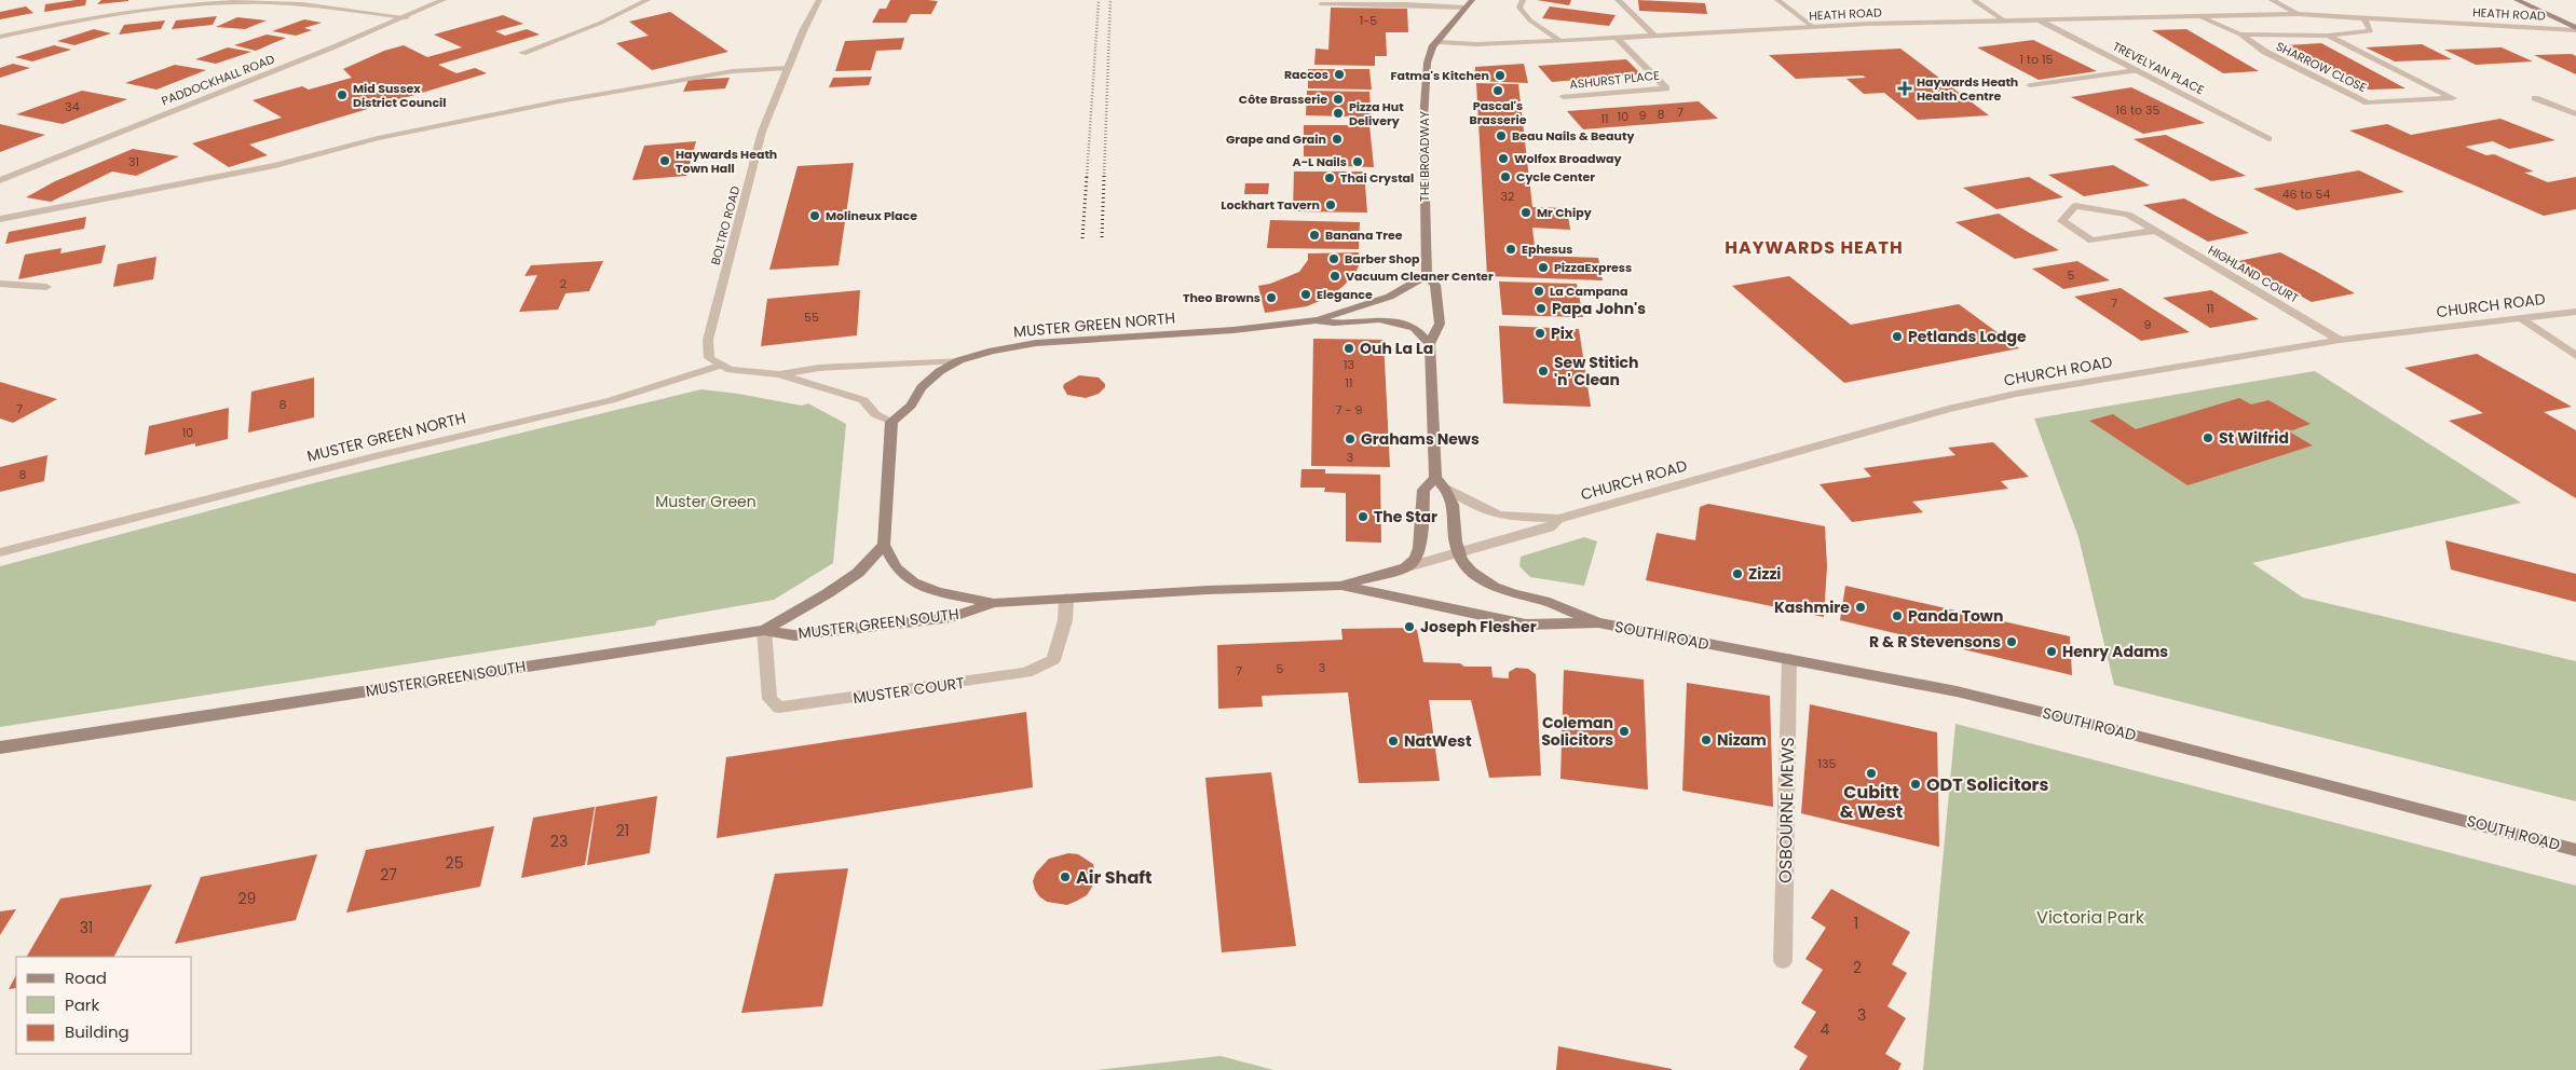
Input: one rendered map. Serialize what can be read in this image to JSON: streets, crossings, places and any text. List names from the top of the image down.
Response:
{
  "streets": {
    "main road": [
      "THE BROADWAY",
      "MUSTER GREEN NORTH",
      "MUSTER GREEN SOUTH",
      "SOUTH ROAD"
    ],
    "street": [
      "HEATH ROAD",
      "SHARROW CLOSE",
      "TREVELYAN PLACE",
      "PADDOCKHALL ROAD",
      "ASHURST PLACE",
      "BOLTRO ROAD",
      "HIGHLAND COURT",
      "CHURCH ROAD",
      "MUSTER COURT",
      "OSBOURNE MEWS"
    ]
  },
  "crossings": [
    ["HEATH ROAD", "SHARROW CLOSE"],
    ["HEATH ROAD", "TREVELYAN PLACE"],
    ["HEATH ROAD", "ASHURST PLACE"],
    ["HEATH ROAD", "THE BROADWAY"],
    ["BOLTRO ROAD", "MUSTER GREEN NORTH"],
    ["HIGHLAND COURT", "CHURCH ROAD"],
    ["MUSTER GREEN SOUTH", "SOUTH ROAD"],
    ["MUSTER GREEN SOUTH", "MUSTER COURT"],
    ["SOUTH ROAD", "OSBOURNE MEWS"]
  ],
  "districts": ["HAYWARDS HEATH"],
  "parks": ["Muster Green", "Victoria Park"],
  "places": {
    "other": [
      "Raccos",
      "Fatma's Kitchen",
      "Pascal's Brasserie",
      "Mid Sussex District Council",
      "Côte Brasserie",
      "Pizza Hut Delivery",
      "Beau Nails & Beauty",
      "Grape and Grain",
      "Wolfox Broadway",
      "Haywards Heath Town Hall",
      "A-L Nails",
      "Cycle Center",
      "Thai Crystal",
      "Lockhart Tavern",
      "Mr Chipy",
      "Molineux Place",
      "Banana Tree",
      "Ephesus",
      "Barber Shop",
      "PizzaExpress",
      "Vacuum Cleaner Center",
      "La Campana",
      "Elegance",
      "Theo Browns",
      "Papa John's",
      "Pix",
      "Petlands Lodge",
      "Ouh La La",
      "Sew Stitich 'n' Clean",
      "St Wilfrid",
      "Grahams News",
      "The Star",
      "Zizzi",
      "Kashmire",
      "Panda Town",
      "Joseph Flesher",
      "R & R Stevensons",
      "Henry Adams",
      "Coleman Solicitors",
      "Nizam",
      "NatWest",
      "Cubitt & West",
      "ODT Solicitors",
      "Air Shaft"
    ],
    "health": ["Haywards Heath Health Centre"]
  },
  "house_numbers": [
    "1-5",
    "1 to 15",
    "34",
    "16 to 35",
    "7",
    "8",
    "9",
    "10",
    "11",
    "31",
    "46 to 54",
    "32",
    "5",
    "2",
    "7",
    "11",
    "55",
    "9",
    "13",
    "11",
    "8",
    "7",
    "7 - 9",
    "10",
    "3",
    "8",
    "3",
    "5",
    "7",
    "135",
    "21",
    "23",
    "25",
    "27",
    "29",
    "1",
    "31",
    "2",
    "3",
    "4"
  ],
  "legend": ["Road", "Park", "Building"]
}
